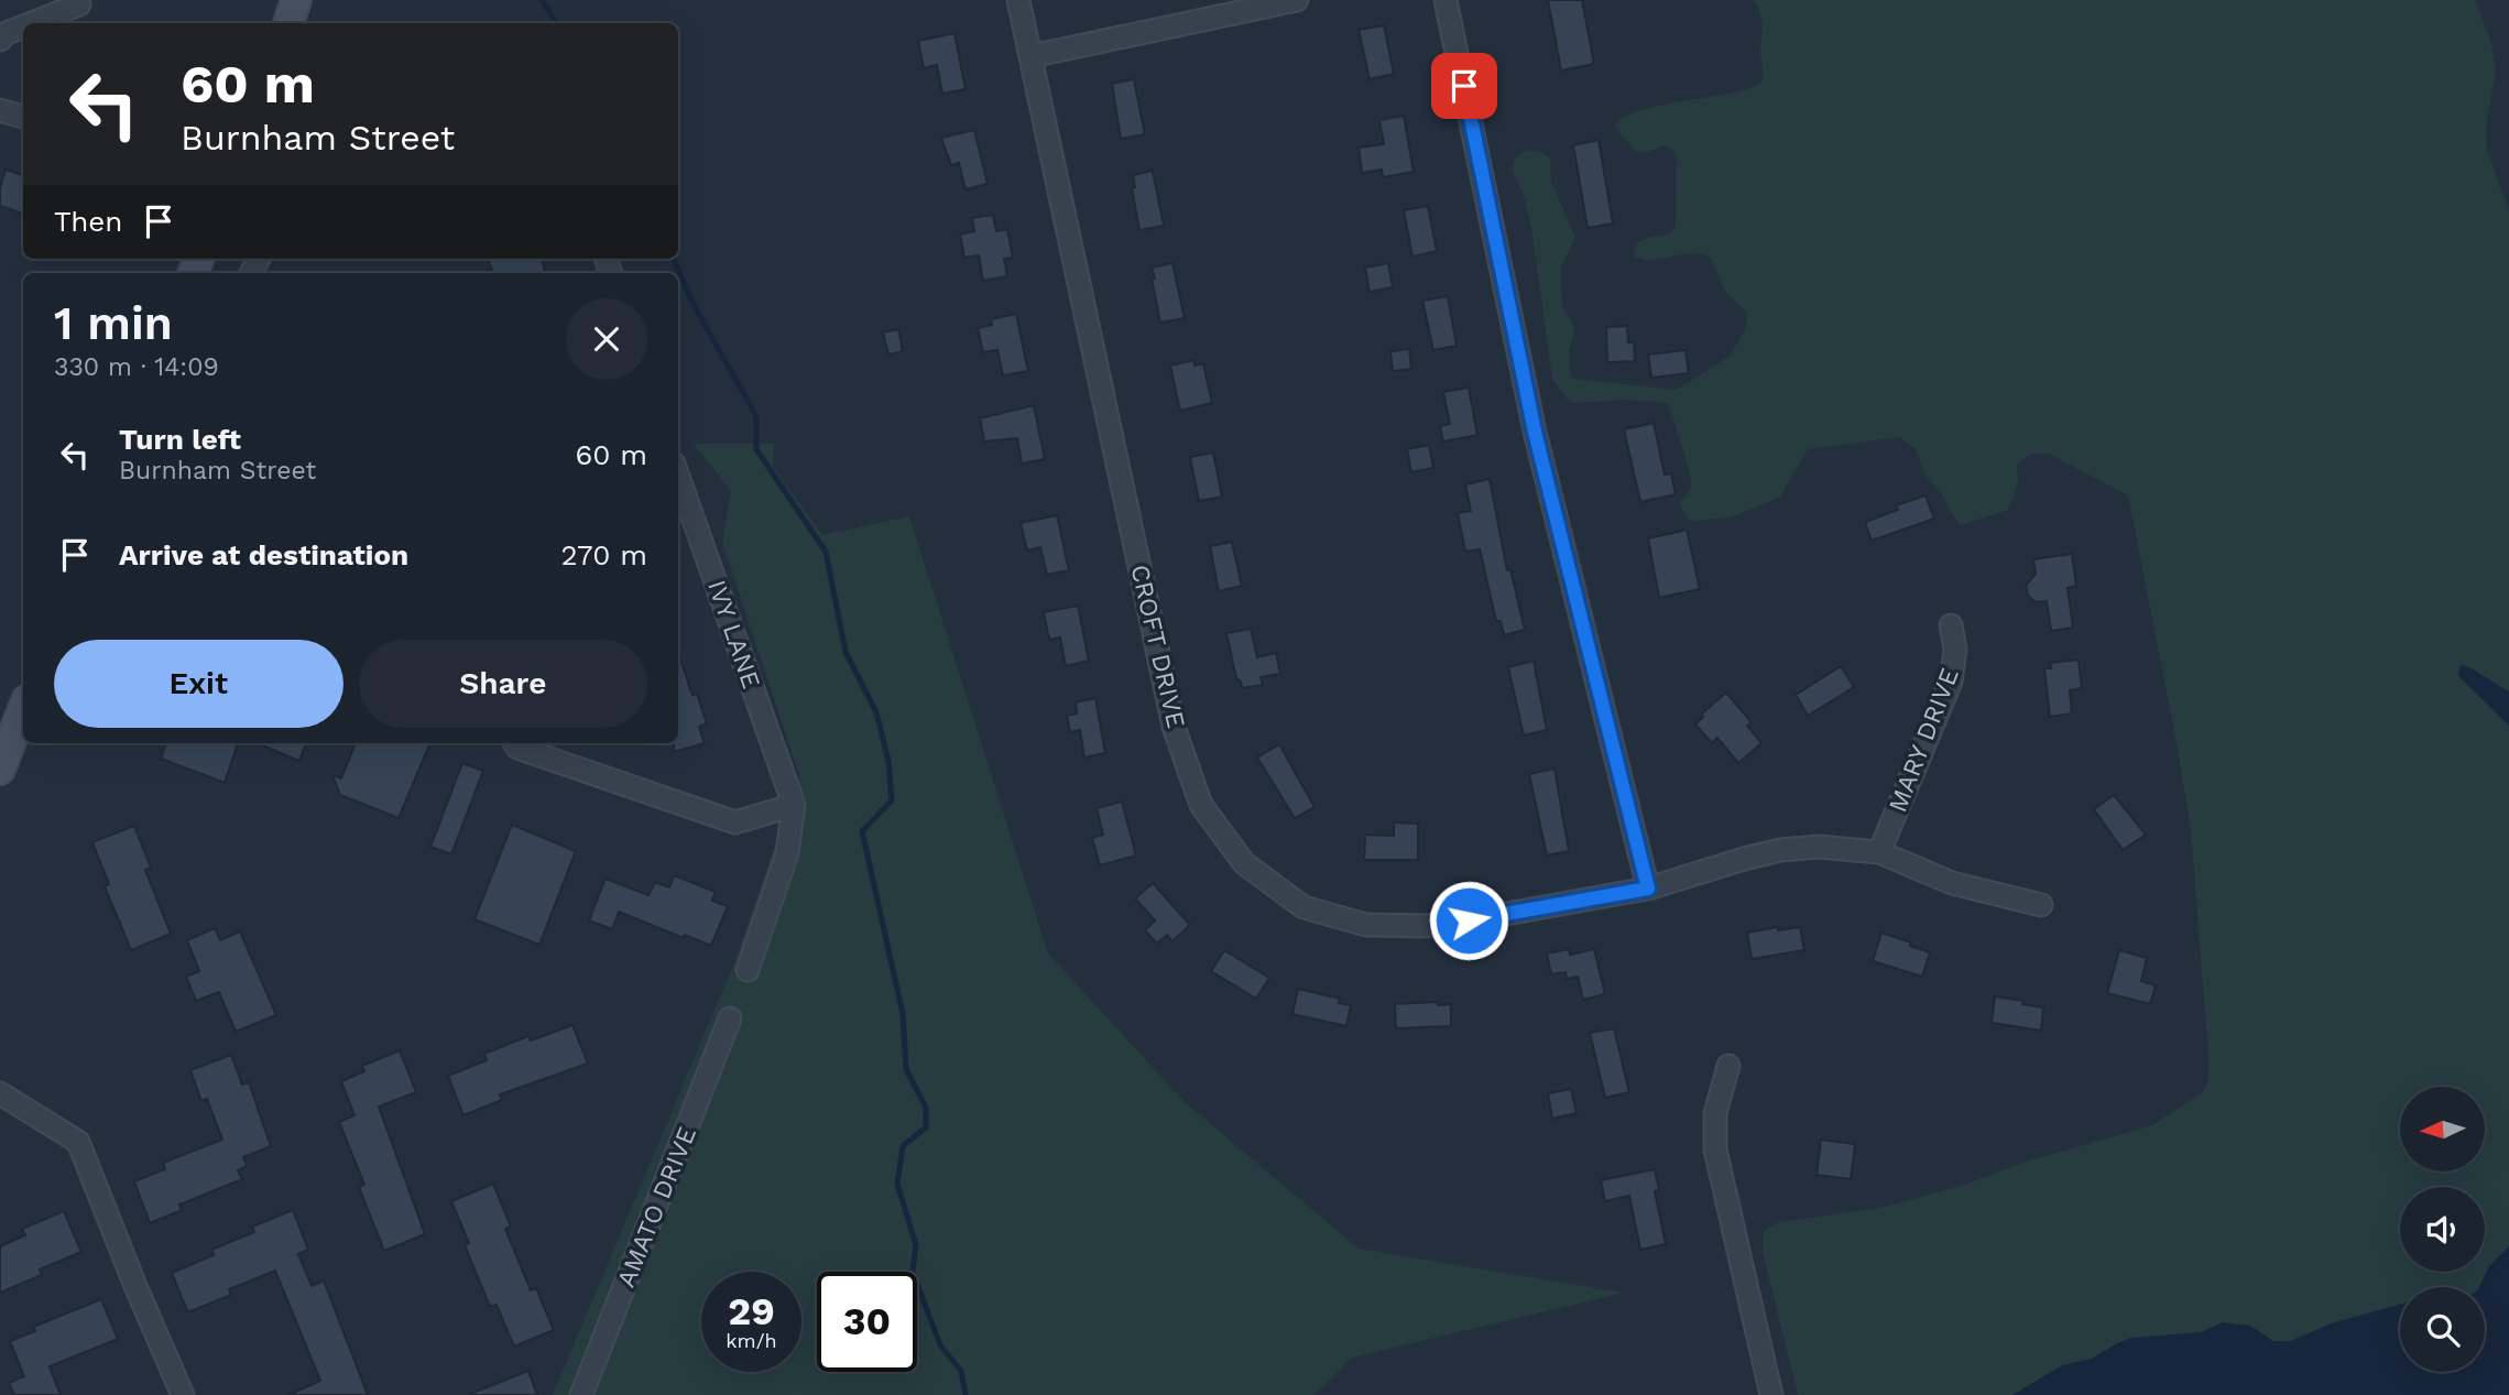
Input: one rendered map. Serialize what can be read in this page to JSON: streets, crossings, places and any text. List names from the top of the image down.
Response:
{
  "streets": {
    "street": [
      "IVY LANE",
      "CROFT DRIVE",
      "MARY DRIVE",
      "AMATO DRIVE"
    ]
  },
  "crossings": [
    ["CROFT DRIVE", "MARY DRIVE"]
  ],
  "north": "left",
  "page": {
    "turn": ["60 m", "Burnham Street"],
    "then": "Then",
    "heading": ["1 min", "330 m · 14:09"],
    "list": [
      {
        "name": "Turn left",
        "note": "Burnham Street",
        "value": "60 m"
      },
      {
        "name": "Arrive at destination",
        "value": "270 m"
      }
    ],
    "buttons": ["Exit", "Share"],
    "speed": "29 km/h",
    "limit": "30"
  }
}
